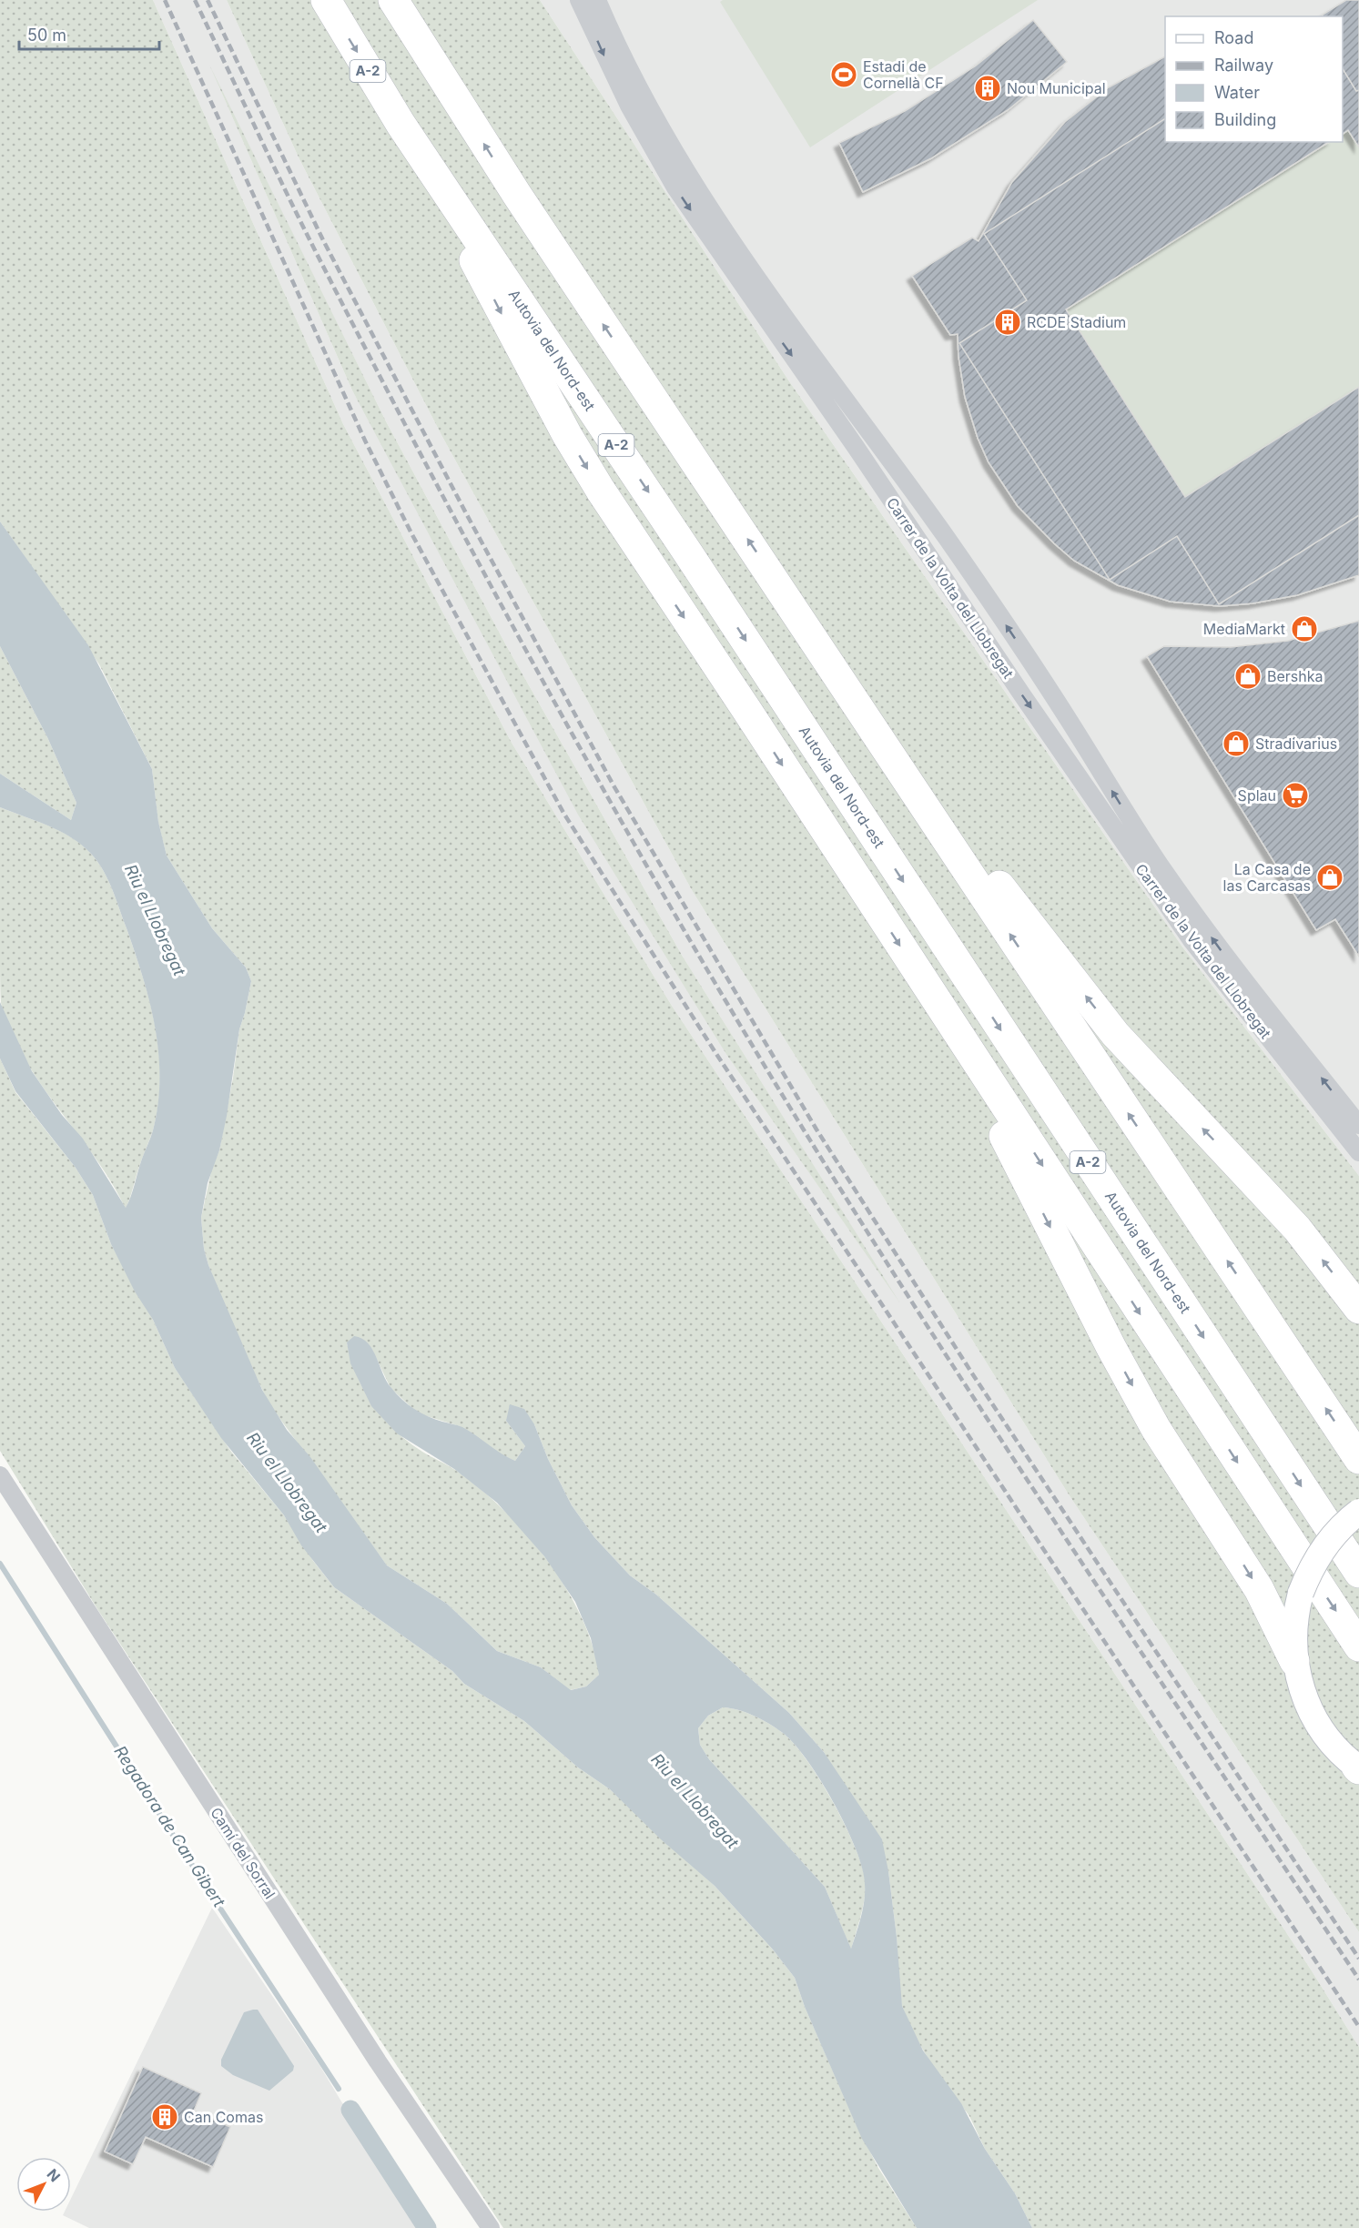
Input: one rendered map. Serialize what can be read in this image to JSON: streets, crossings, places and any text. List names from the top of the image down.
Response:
{
  "streets": {
    "highway": ["A-2", "Autovia del Nord-est"],
    "street": ["Carrer de la Volta del Llobregat", "Camí del Sorral"]
  },
  "water": ["Riu el Llobregat", "Regadora de Can Gibert"],
  "places": {
    "sports": ["Estadi de Cornellà CF"],
    "building": ["Nou Municipal", "RCDE Stadium", "Can Comas"],
    "shop": [
      "MediaMarkt",
      "Bershka",
      "Stradivarius",
      "La Casa de las Carcasas"
    ],
    "supermarket": ["Splau"]
  },
  "legend": [
    "Road",
    "Railway",
    "Water",
    "Building"
  ],
  "scale_bar": "50 m",
  "north": "top right"
}
